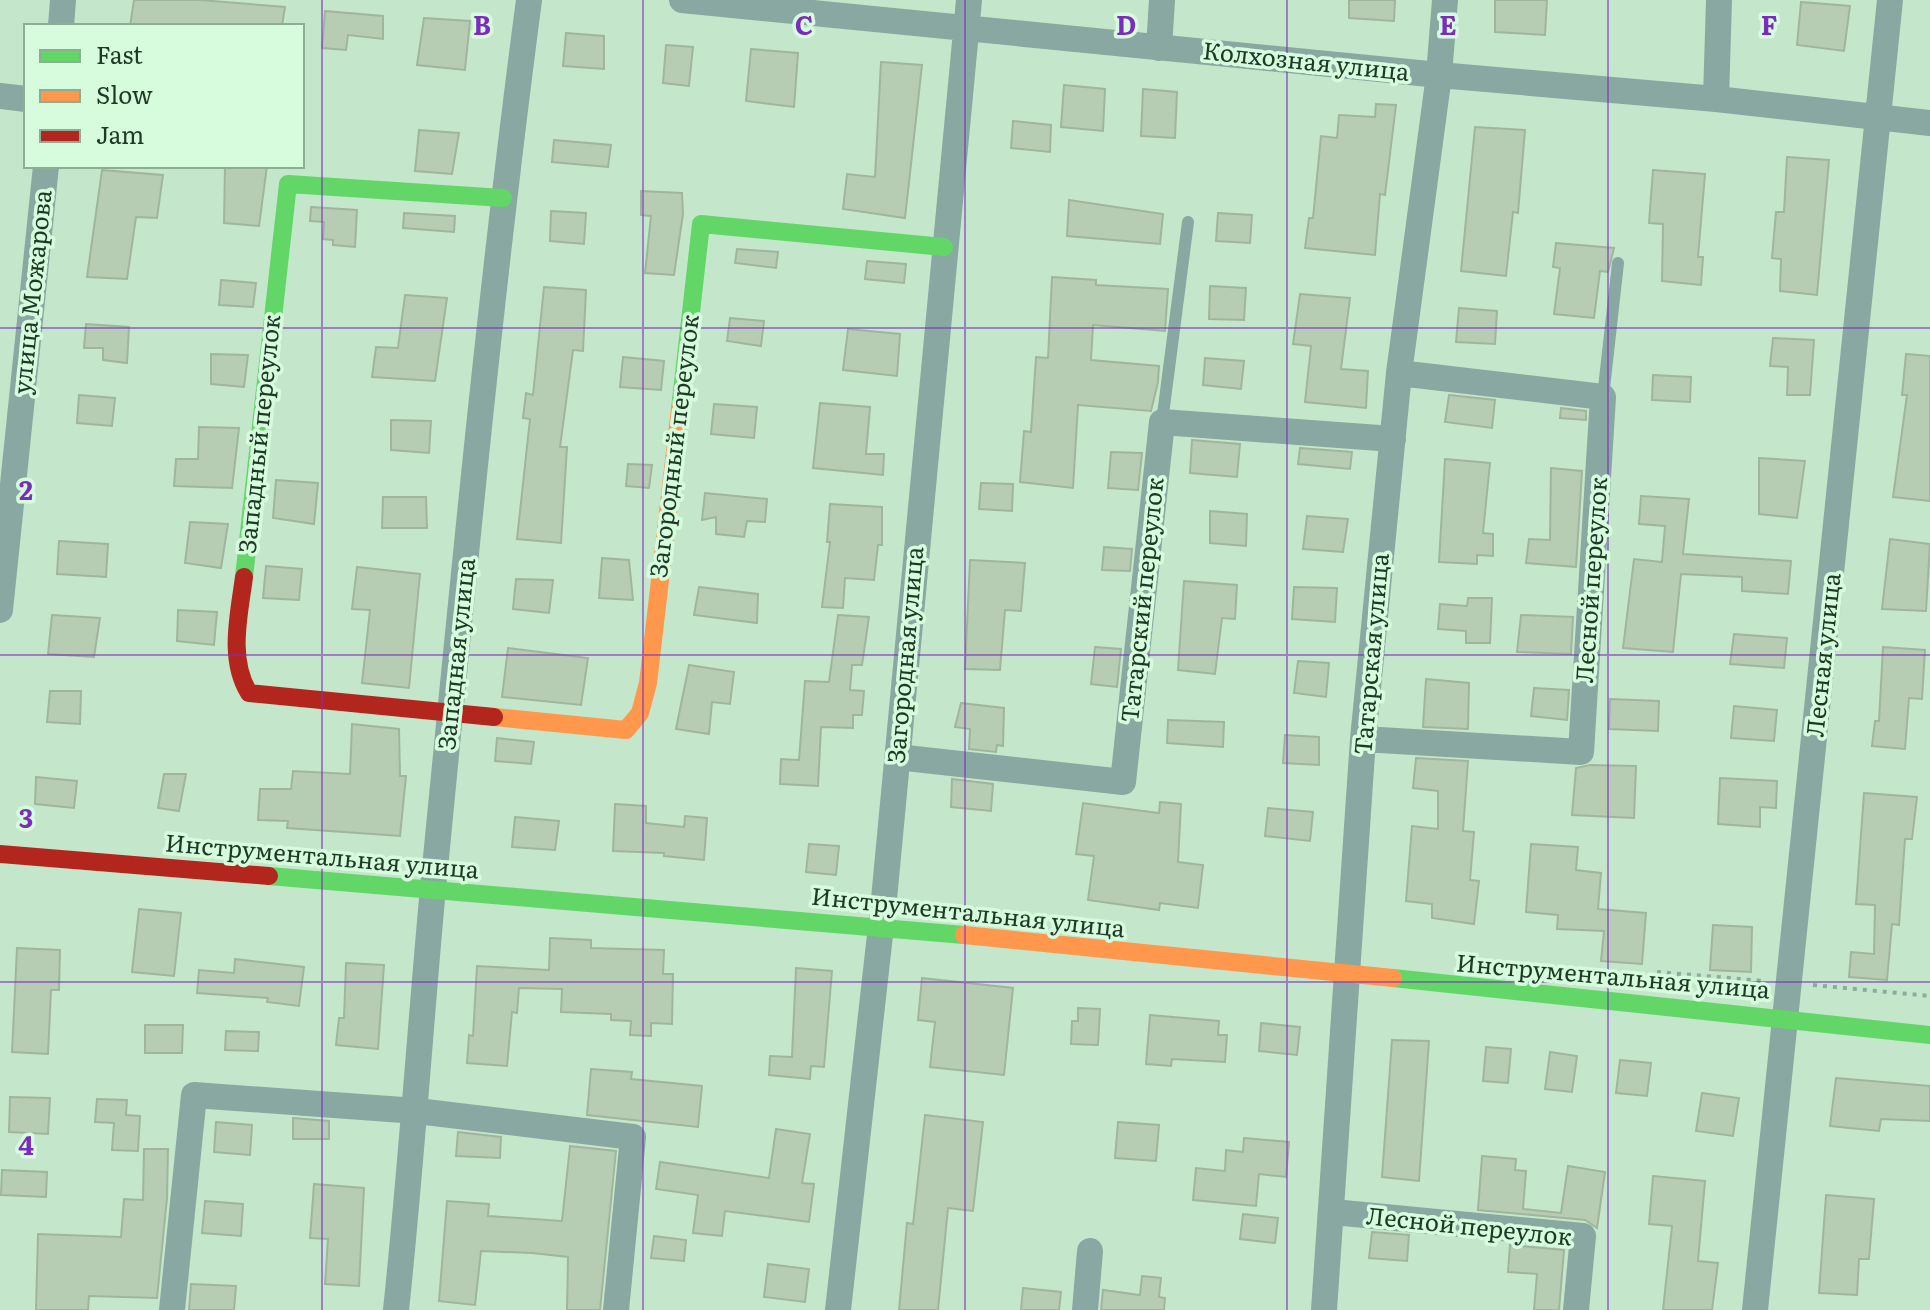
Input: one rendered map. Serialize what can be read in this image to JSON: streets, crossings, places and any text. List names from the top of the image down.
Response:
{
  "streets": {
    "street": [
      "Колхозная улица",
      "улица Можарова",
      "Западный переулок",
      "Загородный переулок",
      "Лесной переулок",
      "Татарский переулок",
      "Западная улица",
      "Татарская улица",
      "Загородная улица",
      "Лесная улица",
      "Инструментальная улица"
    ]
  },
  "crossings": [
    ["Колхозная улица", "Татарская улица"],
    ["Колхозная улица", "Загородная улица"],
    ["Колхозная улица", "Лесная улица"],
    ["Западный переулок", "Загородный переулок"],
    ["Западный переулок", "Западная улица"],
    ["Загородный переулок", "Западная улица"],
    ["Загородный переулок", "Загородная улица"],
    ["Лесной переулок", "Татарская улица"],
    ["Татарский переулок", "Загородная улица"],
    ["Западная улица", "Инструментальная улица"],
    ["Татарская улица", "Инструментальная улица"],
    ["Загородная улица", "Инструментальная улица"],
    ["Лесная улица", "Инструментальная улица"]
  ],
  "legend": ["Fast", "Slow", "Jam"],
  "grid": {
    "columns": [
      "B",
      "C",
      "D",
      "E",
      "F"
    ],
    "rows": ["2", "3", "4"]
  }
}
